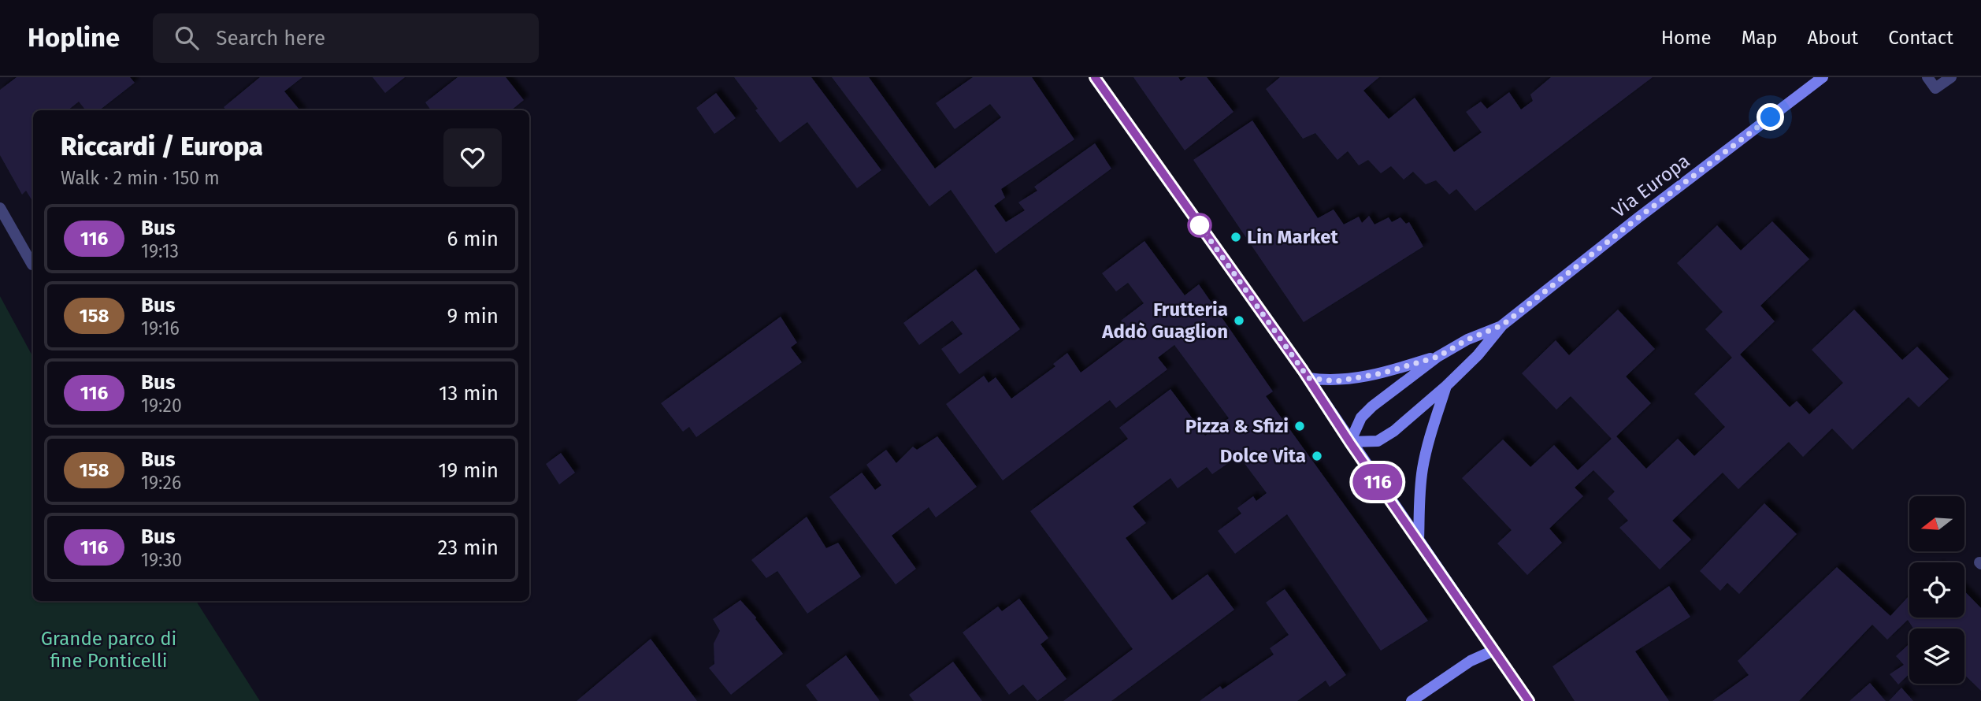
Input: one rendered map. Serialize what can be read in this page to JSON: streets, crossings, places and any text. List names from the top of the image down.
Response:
{
  "streets": {
    "main road": ["Via Europa"]
  },
  "parks": ["Grande parco di fine Ponticelli"],
  "places": [
    "Lin Market",
    "Frutteria Addò Guaglion",
    "Pizza & Sfizi",
    "Dolce Vita"
  ],
  "lines": ["bus line 116"],
  "north": "left",
  "page": {
    "header": "Hopline",
    "search": "Search here",
    "nav": [
      "Home",
      "Map",
      "About",
      "Contact"
    ],
    "on_map": "116",
    "heading": ["Riccardi / Europa", "Walk · 2 min · 150 m"],
    "list": [
      {
        "mark": "116",
        "name": "Bus",
        "note": "19:13",
        "value": "6 min"
      },
      {
        "mark": "158",
        "name": "Bus",
        "note": "19:16",
        "value": "9 min"
      },
      {
        "mark": "116",
        "name": "Bus",
        "note": "19:20",
        "value": "13 min"
      },
      {
        "mark": "158",
        "name": "Bus",
        "note": "19:26",
        "value": "19 min"
      },
      {
        "mark": "116",
        "name": "Bus",
        "note": "19:30",
        "value": "23 min"
      }
    ]
  }
}
